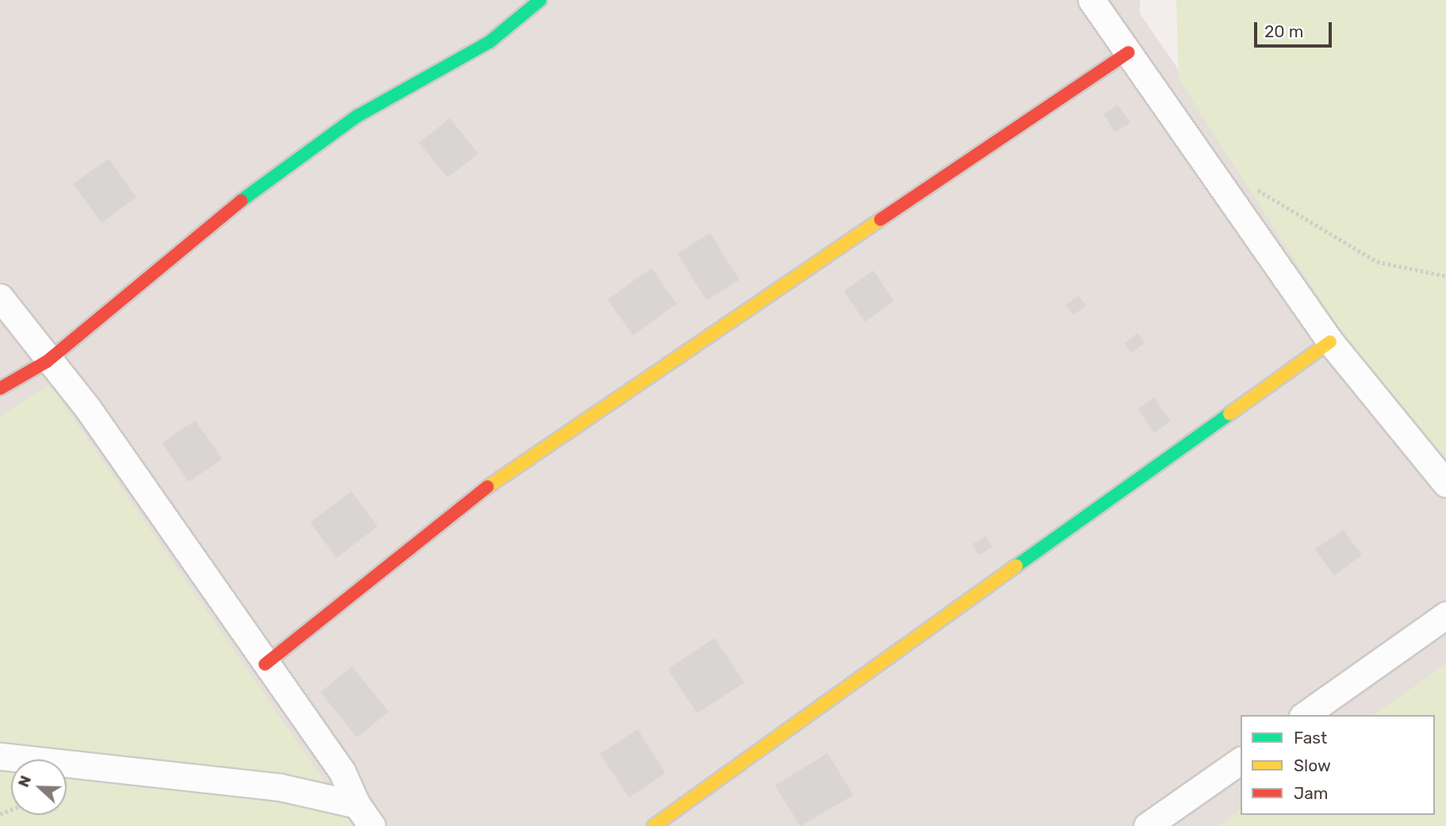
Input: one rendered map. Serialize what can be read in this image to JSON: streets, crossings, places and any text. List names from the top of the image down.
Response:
{
  "legend": ["Fast", "Slow", "Jam"],
  "scale_bar": "20 m",
  "north": "left"
}
